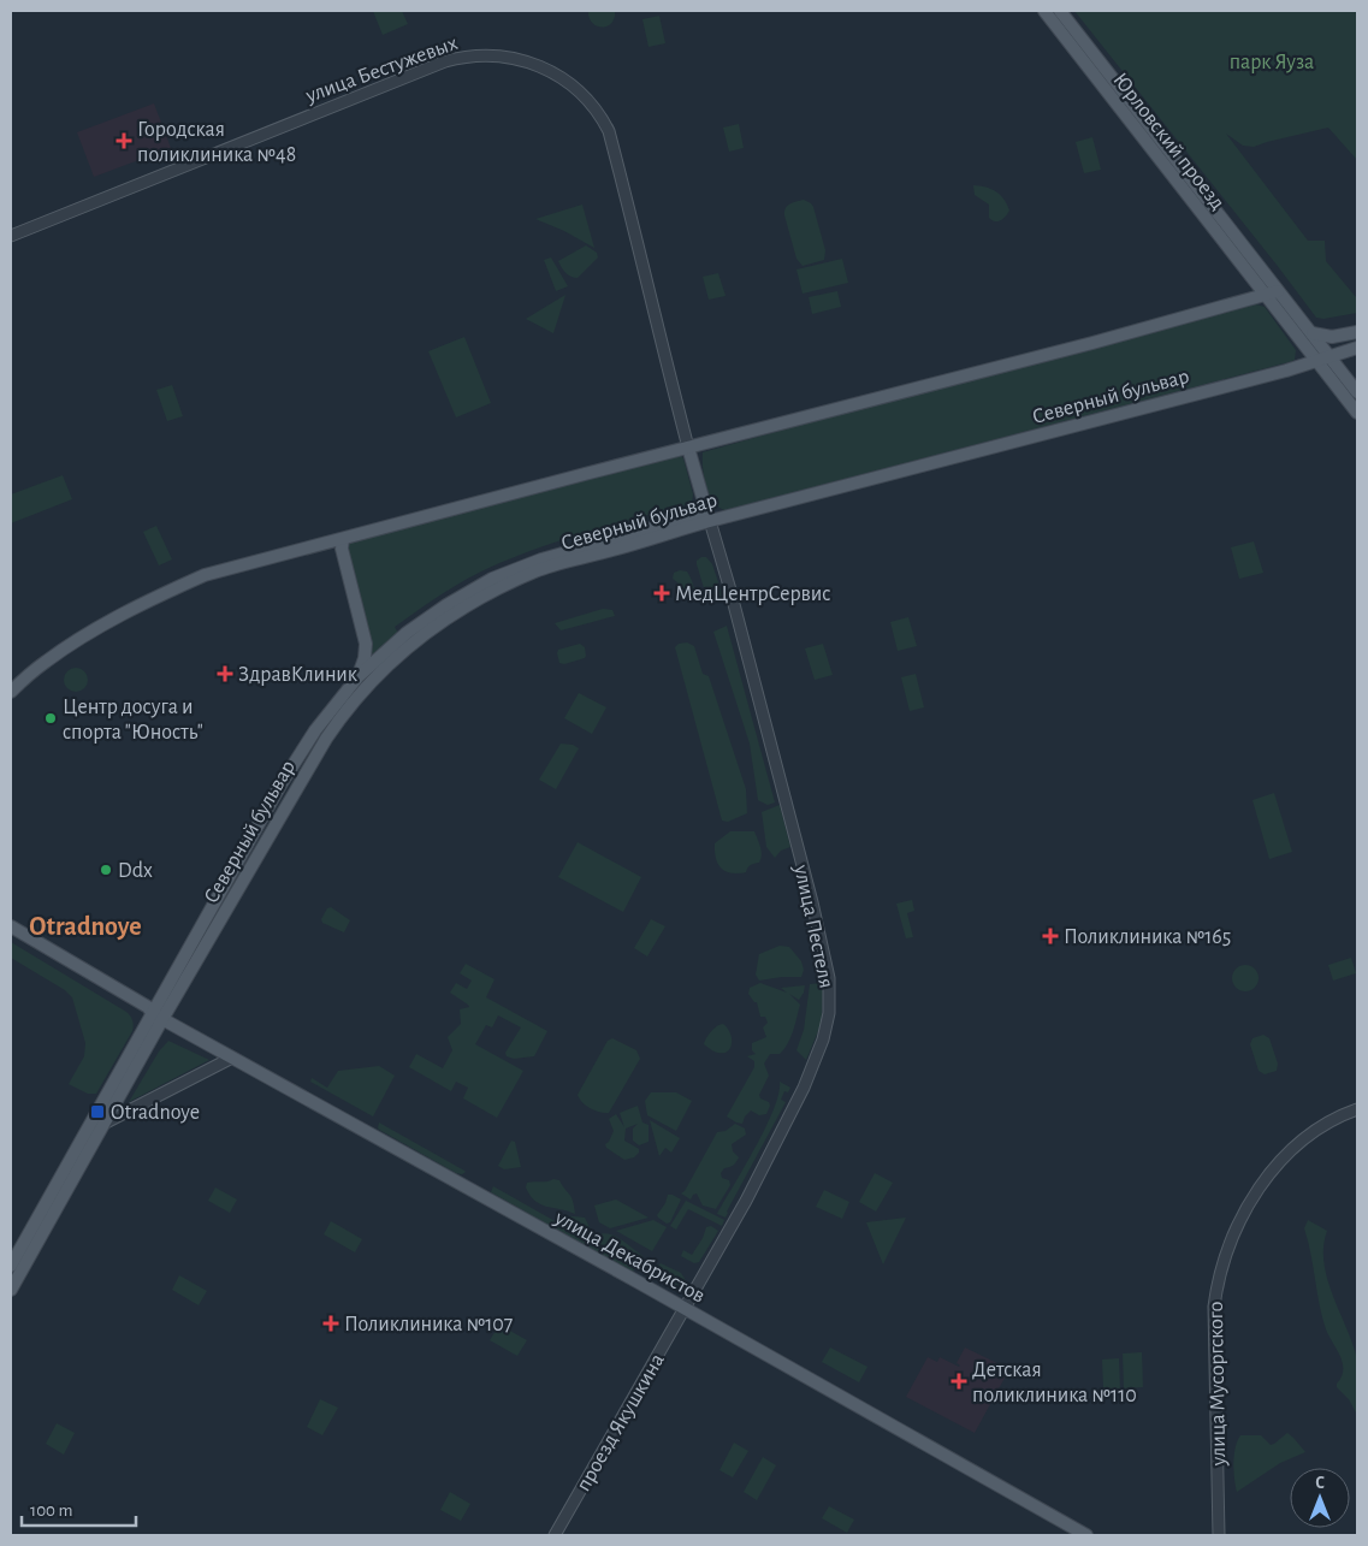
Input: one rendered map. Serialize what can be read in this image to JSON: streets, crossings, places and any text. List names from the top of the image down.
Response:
{
  "streets": {
    "main road": [
      "улица Бестужевых",
      "Юрловский проезд",
      "Северный бульвар",
      "улица Декабристов"
    ],
    "street": ["улица Пестеля", "улица Мусоргского", "проезд Якушкина"]
  },
  "crossings": [
    ["улица Бестужевых", "Северный бульвар"],
    ["улица Бестужевых", "улица Пестеля"],
    ["Юрловский проезд", "Северный бульвар"],
    ["Северный бульвар", "улица Пестеля"],
    ["Северный бульвар", "улица Декабристов"],
    ["улица Пестеля", "улица Декабристов"],
    ["улица Пестеля", "проезд Якушкина"],
    ["улица Декабристов", "проезд Якушкина"]
  ],
  "districts": ["Otradnoye"],
  "parks": ["парк Яуза"],
  "places": {
    "health": [
      "Городская поликлиника №48",
      "МедЦентрСервис",
      "ЗдравКлиник",
      "Поликлиника №165",
      "Поликлиника №107",
      "Детская поликлиника №110"
    ],
    "other": ["Центр досуга и спорта \"Юность\"", "Ddx"],
    "transit": ["Otradnoye"]
  },
  "scale_bar": "100 m",
  "north": "top"
}
